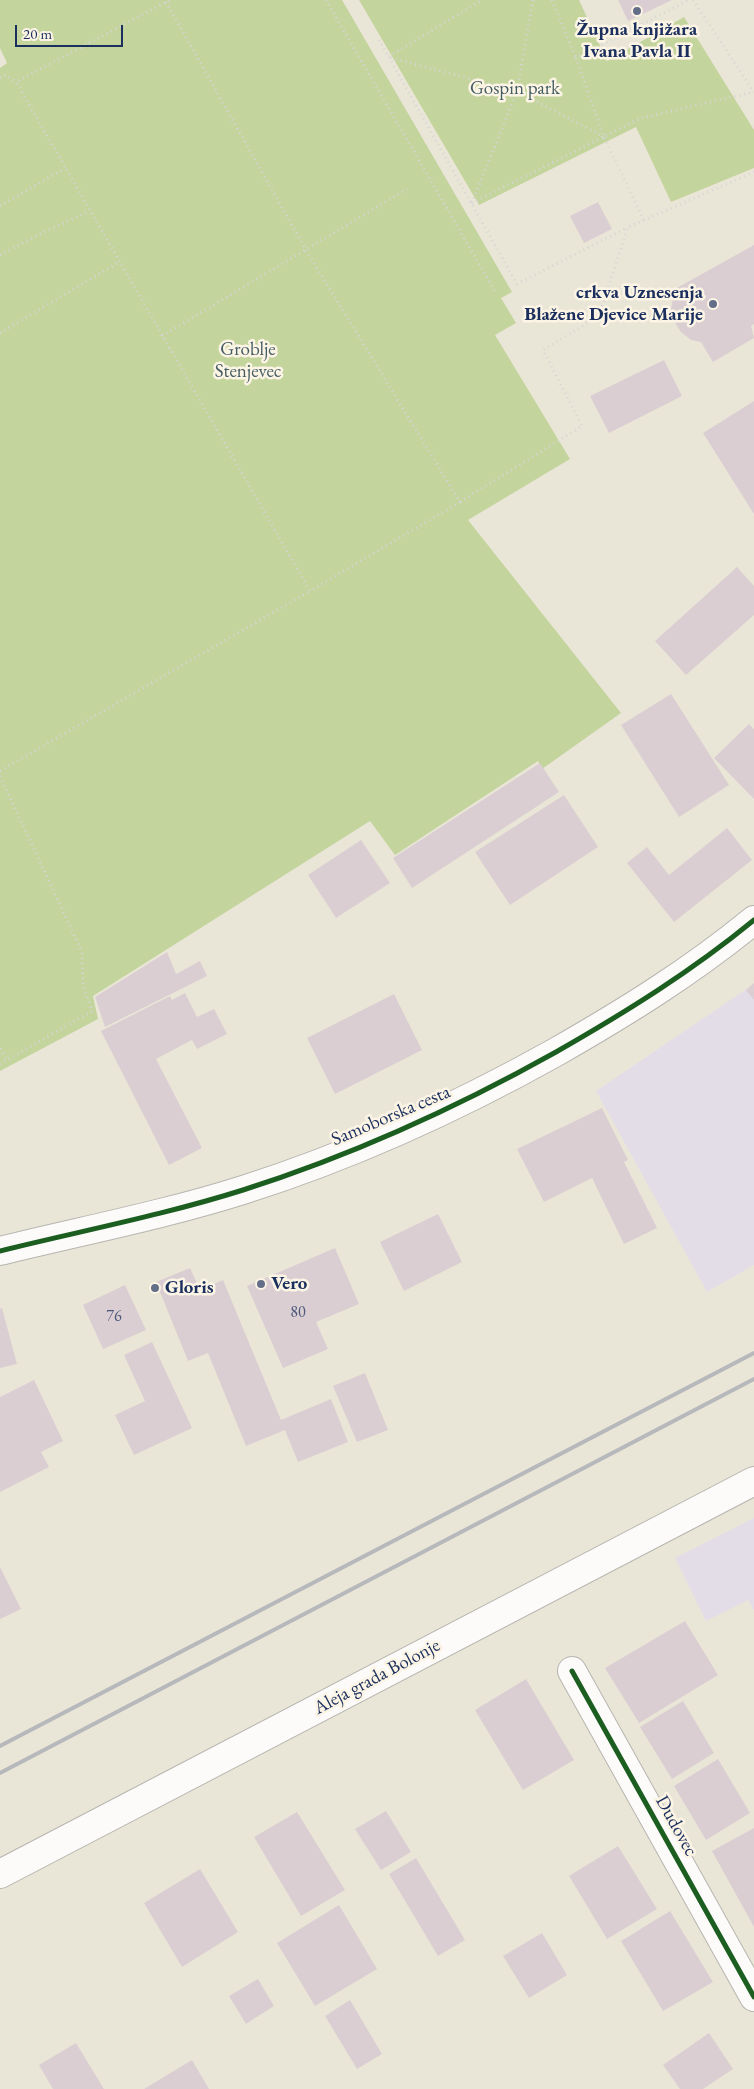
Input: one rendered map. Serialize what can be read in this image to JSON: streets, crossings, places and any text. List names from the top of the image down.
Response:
{
  "streets": {
    "street": ["Samoborska cesta", "Aleja grada Bolonje", "Dudovec"]
  },
  "parks": ["Gospin park", "Groblje Stenjevec"],
  "places": [
    "Župna knjižara Ivana Pavla II",
    "crkva Uznesenja Blažene Djevice Marije",
    "Vero",
    "Gloris"
  ],
  "house_numbers": ["80", "76"],
  "scale_bar": "20 m"
}
